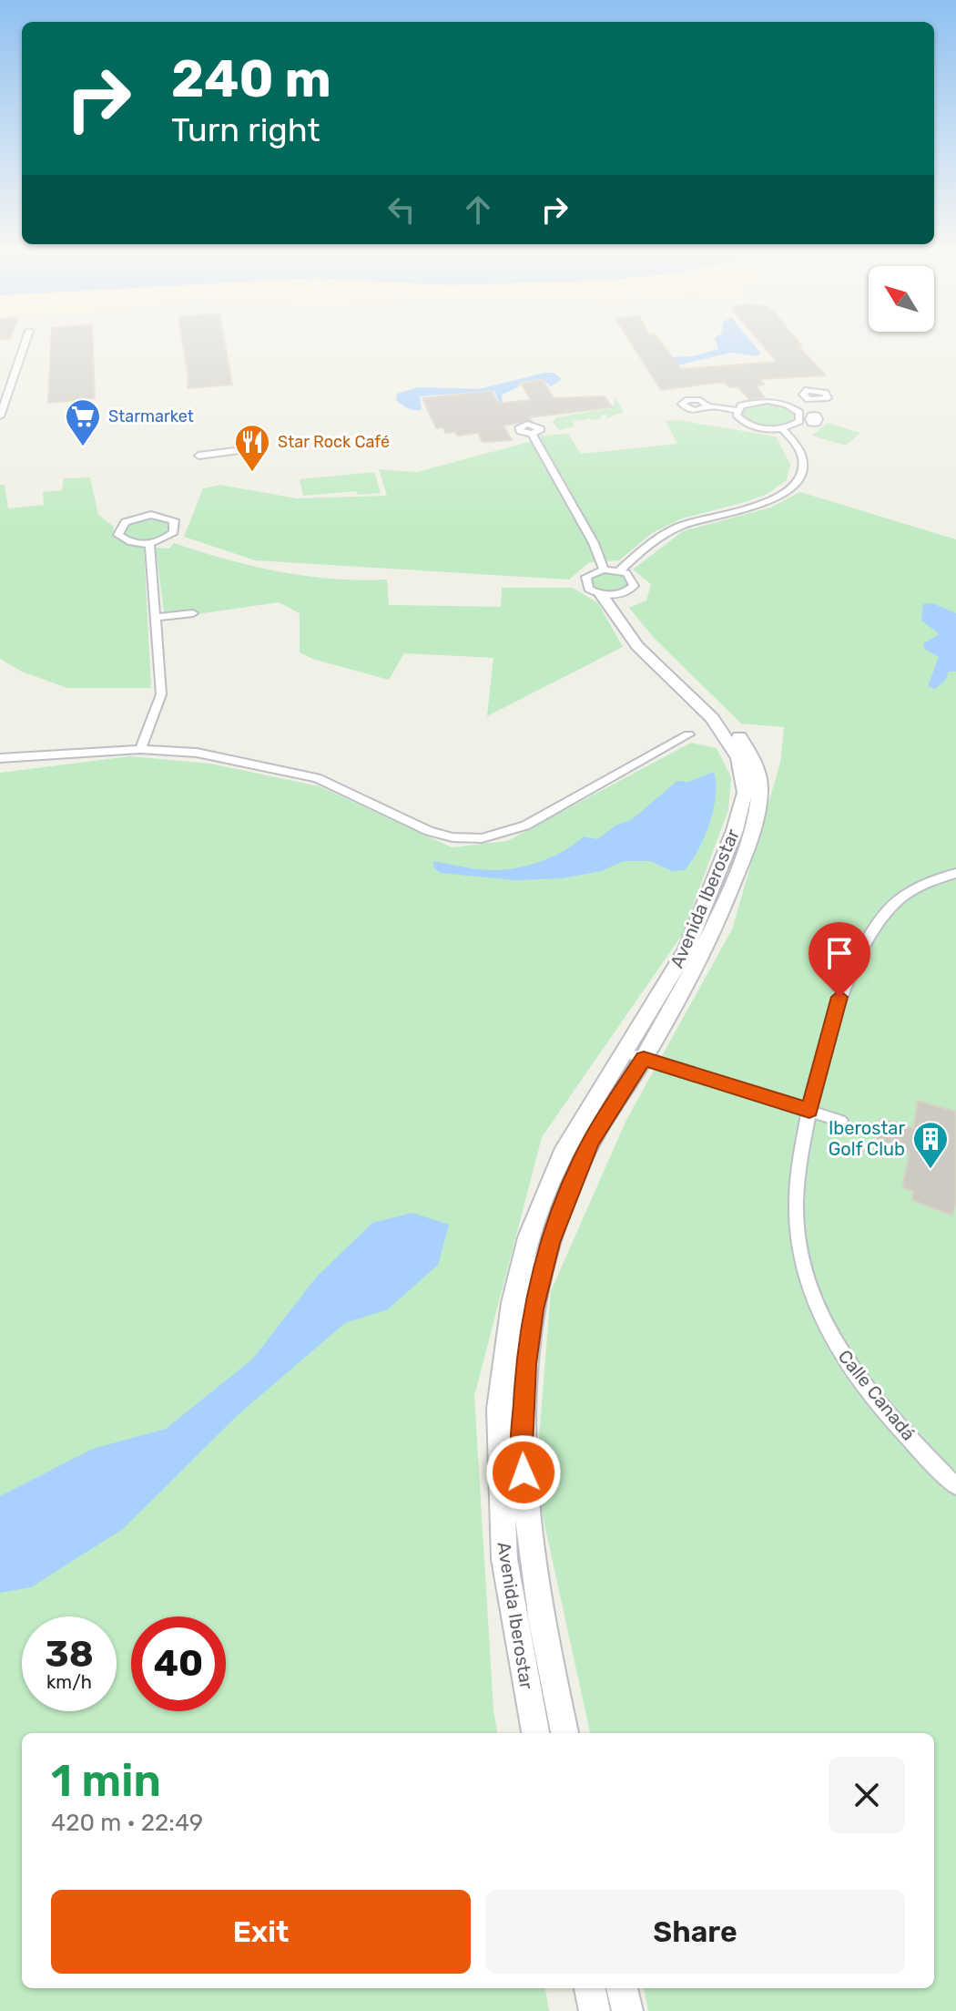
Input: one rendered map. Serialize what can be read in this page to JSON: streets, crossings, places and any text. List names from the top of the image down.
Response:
{
  "streets": {
    "street": ["Avenida Iberostar", "Calle Canadá"]
  },
  "places": {
    "supermarket": ["Starmarket"],
    "restaurant": ["Star Rock Café"],
    "building": ["Iberostar Golf Club"]
  },
  "north": "top left",
  "page": {
    "turn": ["240 m", "Turn right"],
    "speed": "38 km/h",
    "limit": "40",
    "heading": ["1 min", "420 m · 22:49"],
    "buttons": ["Exit", "Share"]
  }
}
